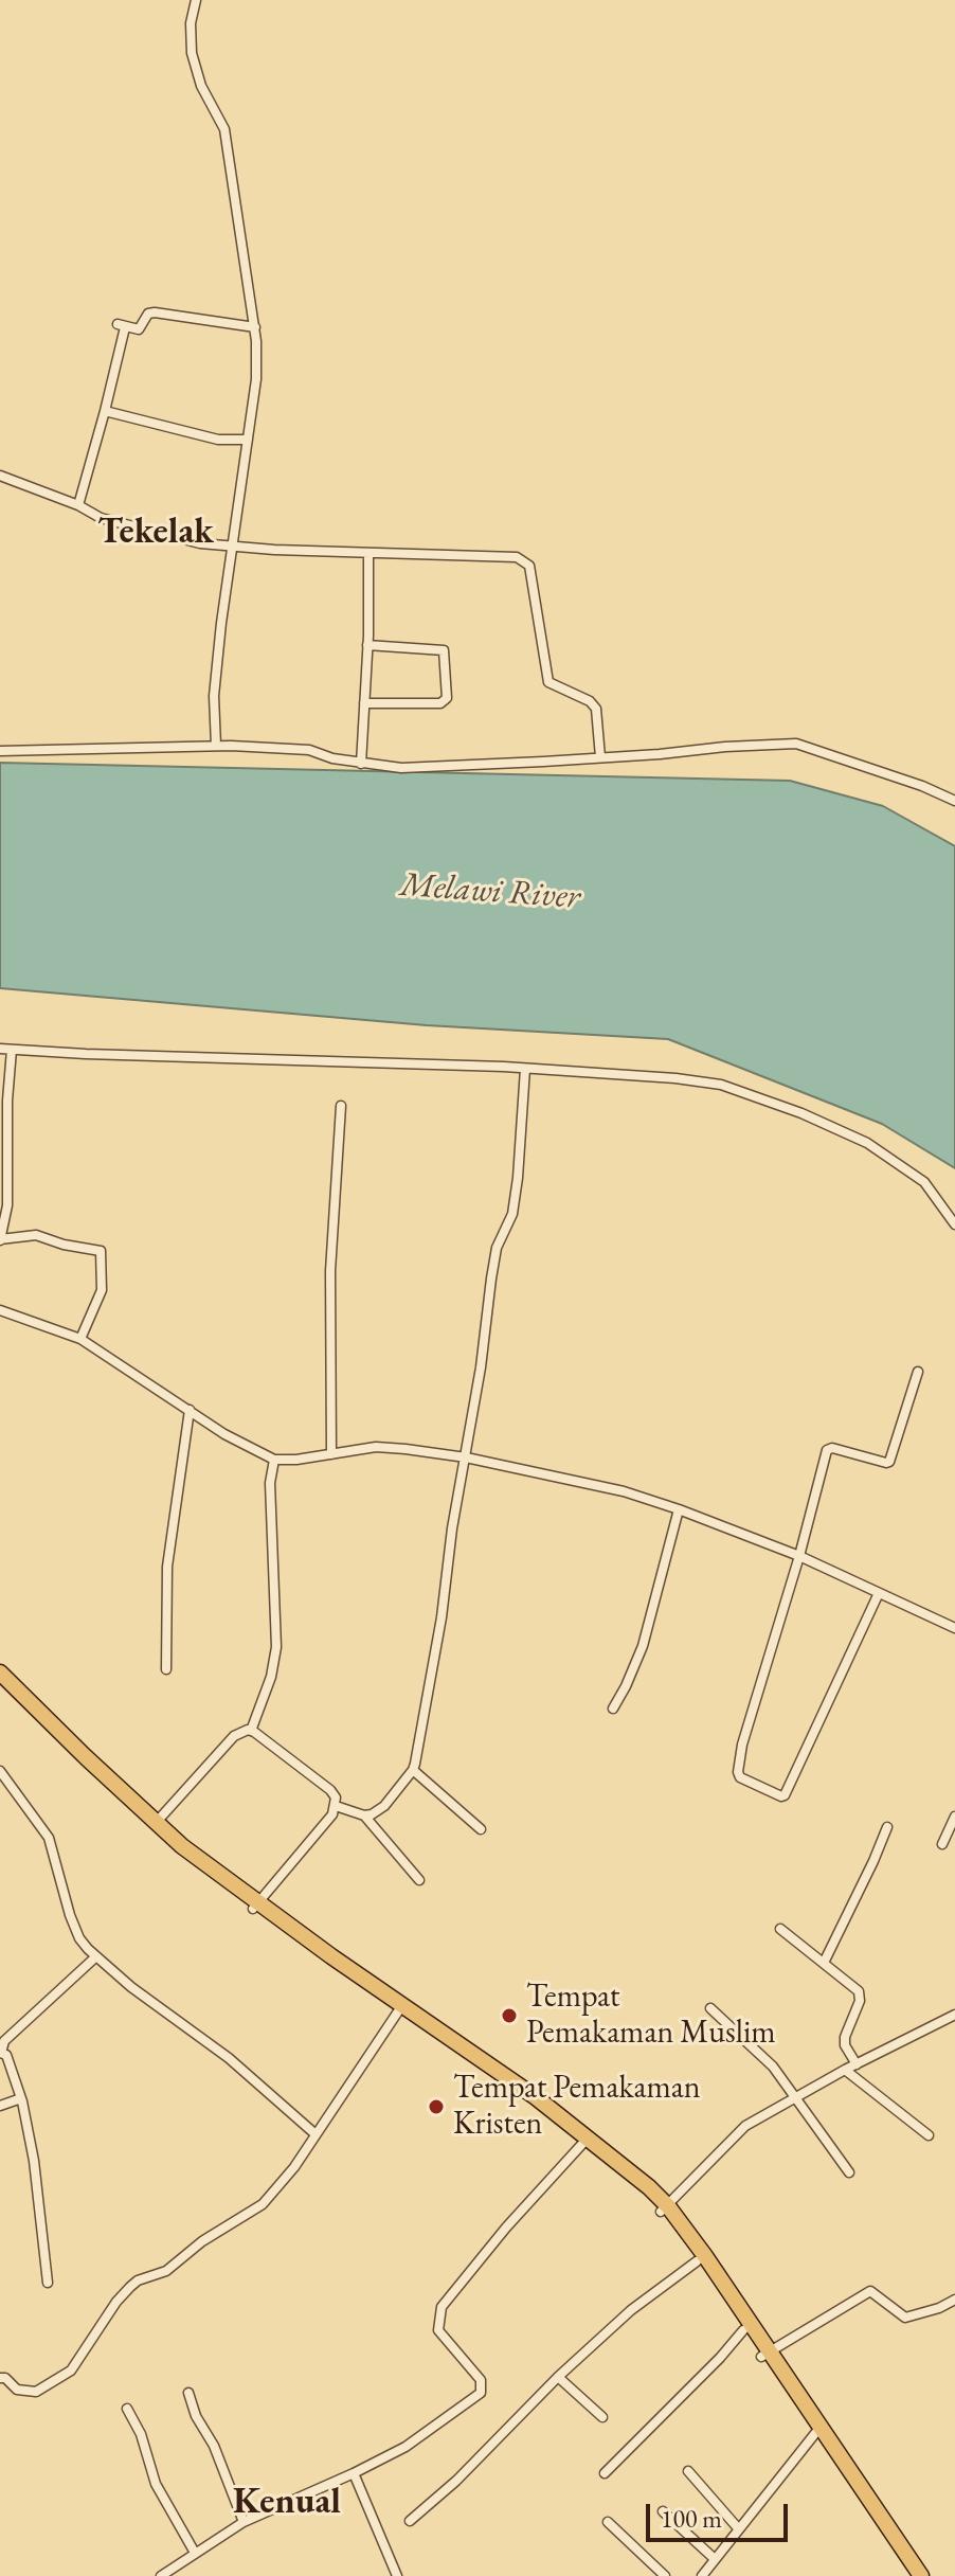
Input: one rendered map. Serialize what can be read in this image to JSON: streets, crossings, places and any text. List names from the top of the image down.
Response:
{
  "districts": ["Tekelak", "Kenual"],
  "water": ["Melawi River"],
  "places": ["Tempat Pemakaman Muslim", "Tempat Pemakaman Kristen"],
  "scale_bar": "100 m"
}
